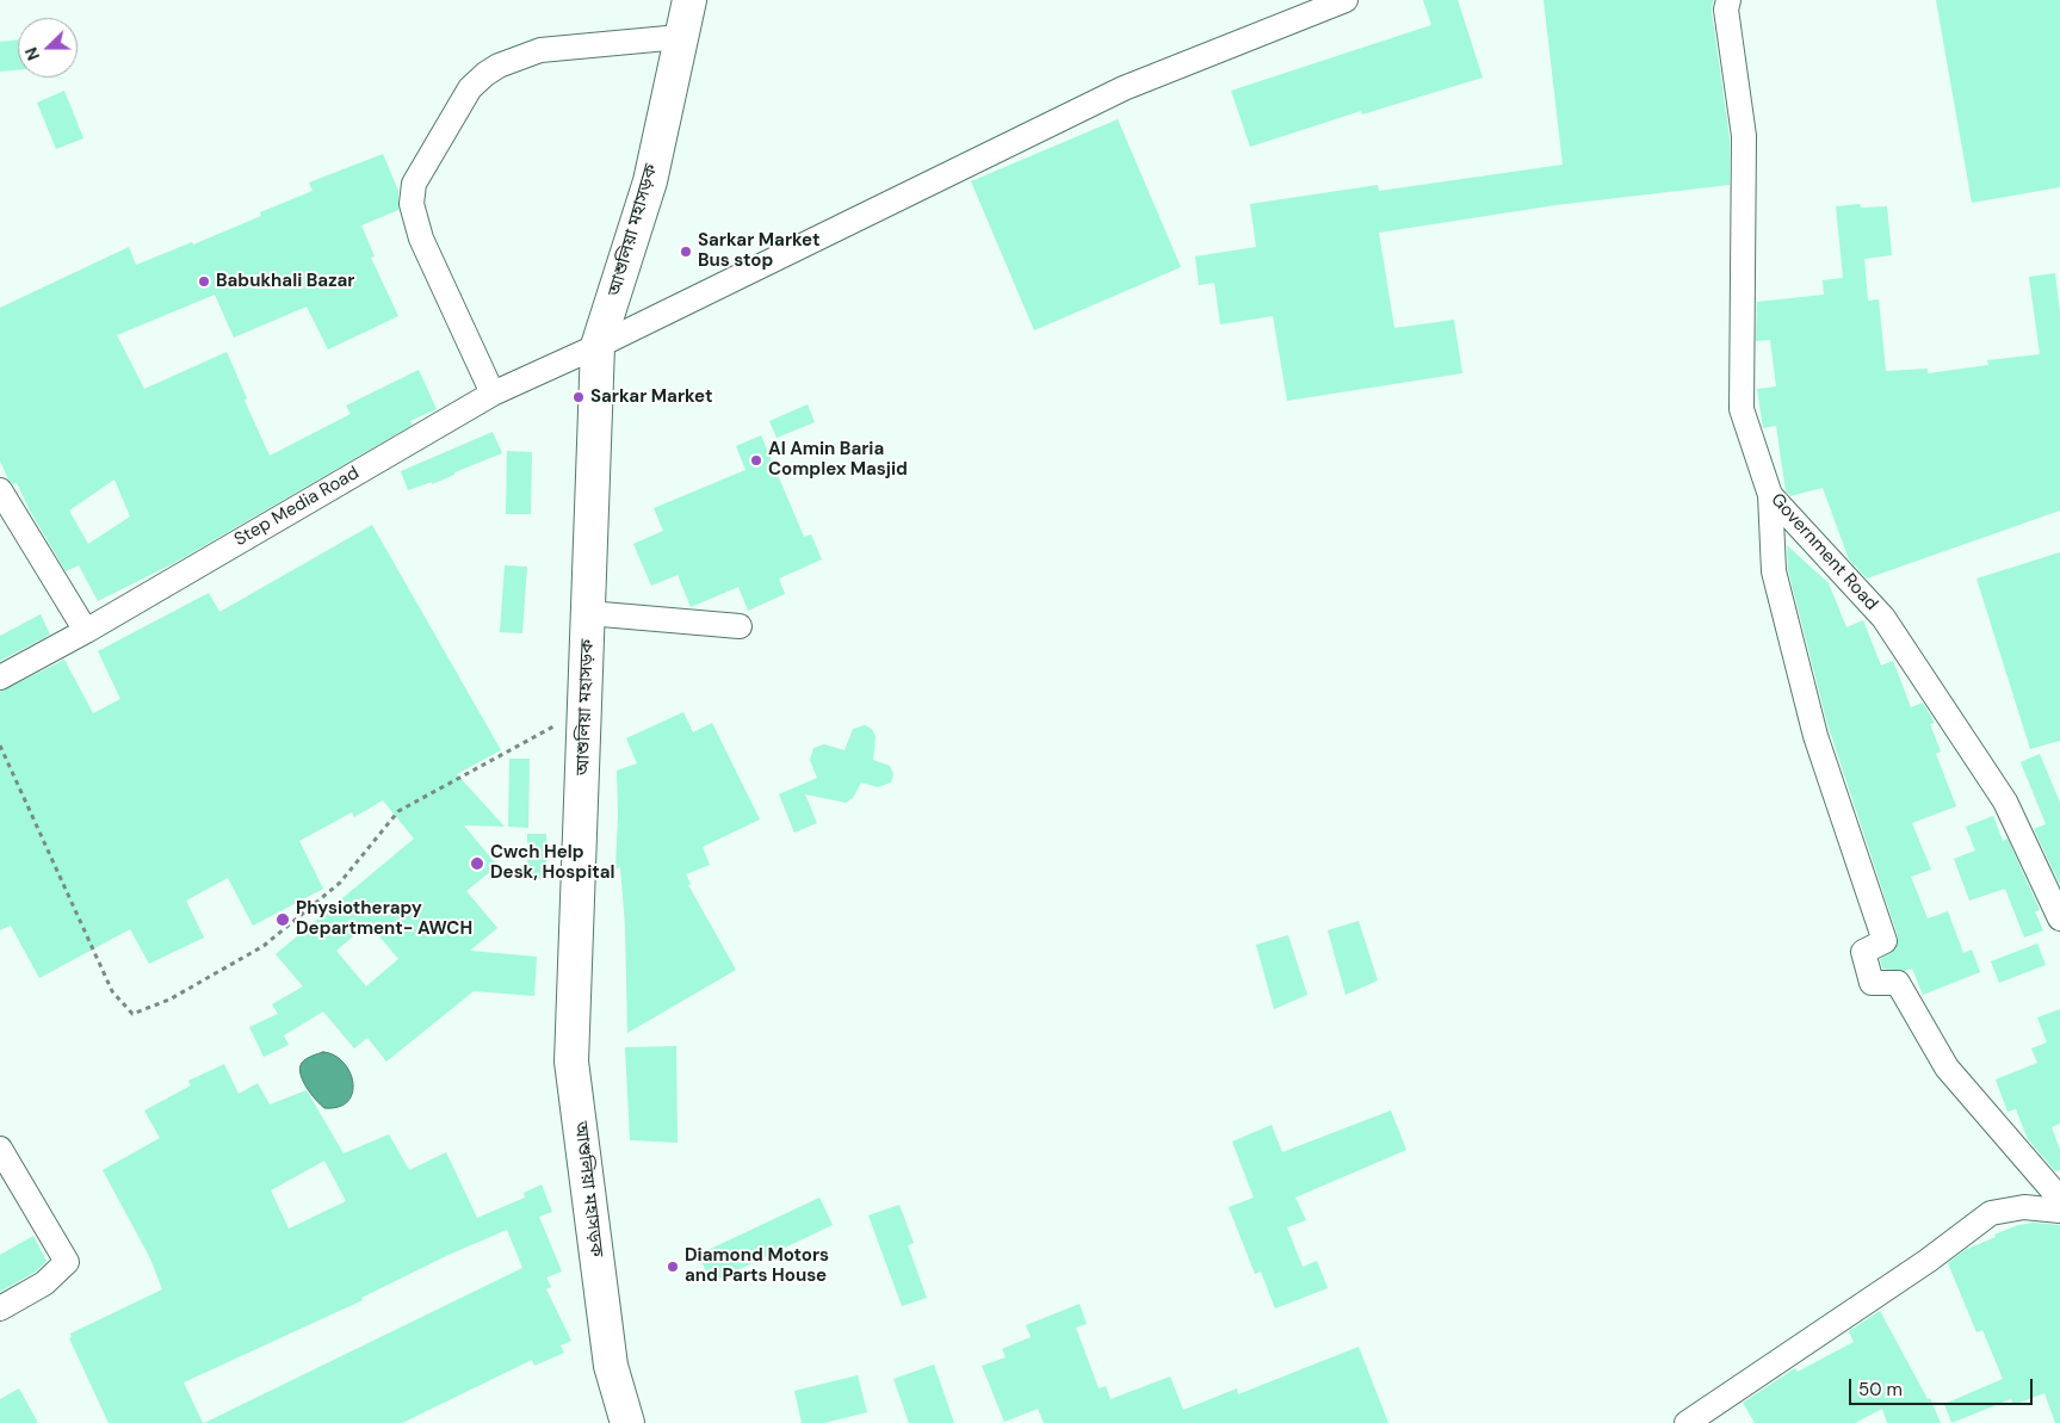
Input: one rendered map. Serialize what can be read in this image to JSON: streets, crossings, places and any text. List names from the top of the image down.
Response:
{
  "streets": {
    "highway": ["আশুলিয়া মহাসড়ক"],
    "street": ["Step Media Road", "Government Road"]
  },
  "crossings": [
    ["আশুলিয়া মহাসড়ক", "Step Media Road"]
  ],
  "places": [
    "Sarkar Market Bus stop",
    "Babukhali Bazar",
    "Sarkar Market",
    "Al Amin Baria Complex Masjid",
    "Cwch Help Desk, Hospital",
    "Physiotherapy Department- AWCH",
    "Diamond Motors and Parts House"
  ],
  "scale_bar": "50 m",
  "north": "left"
}
